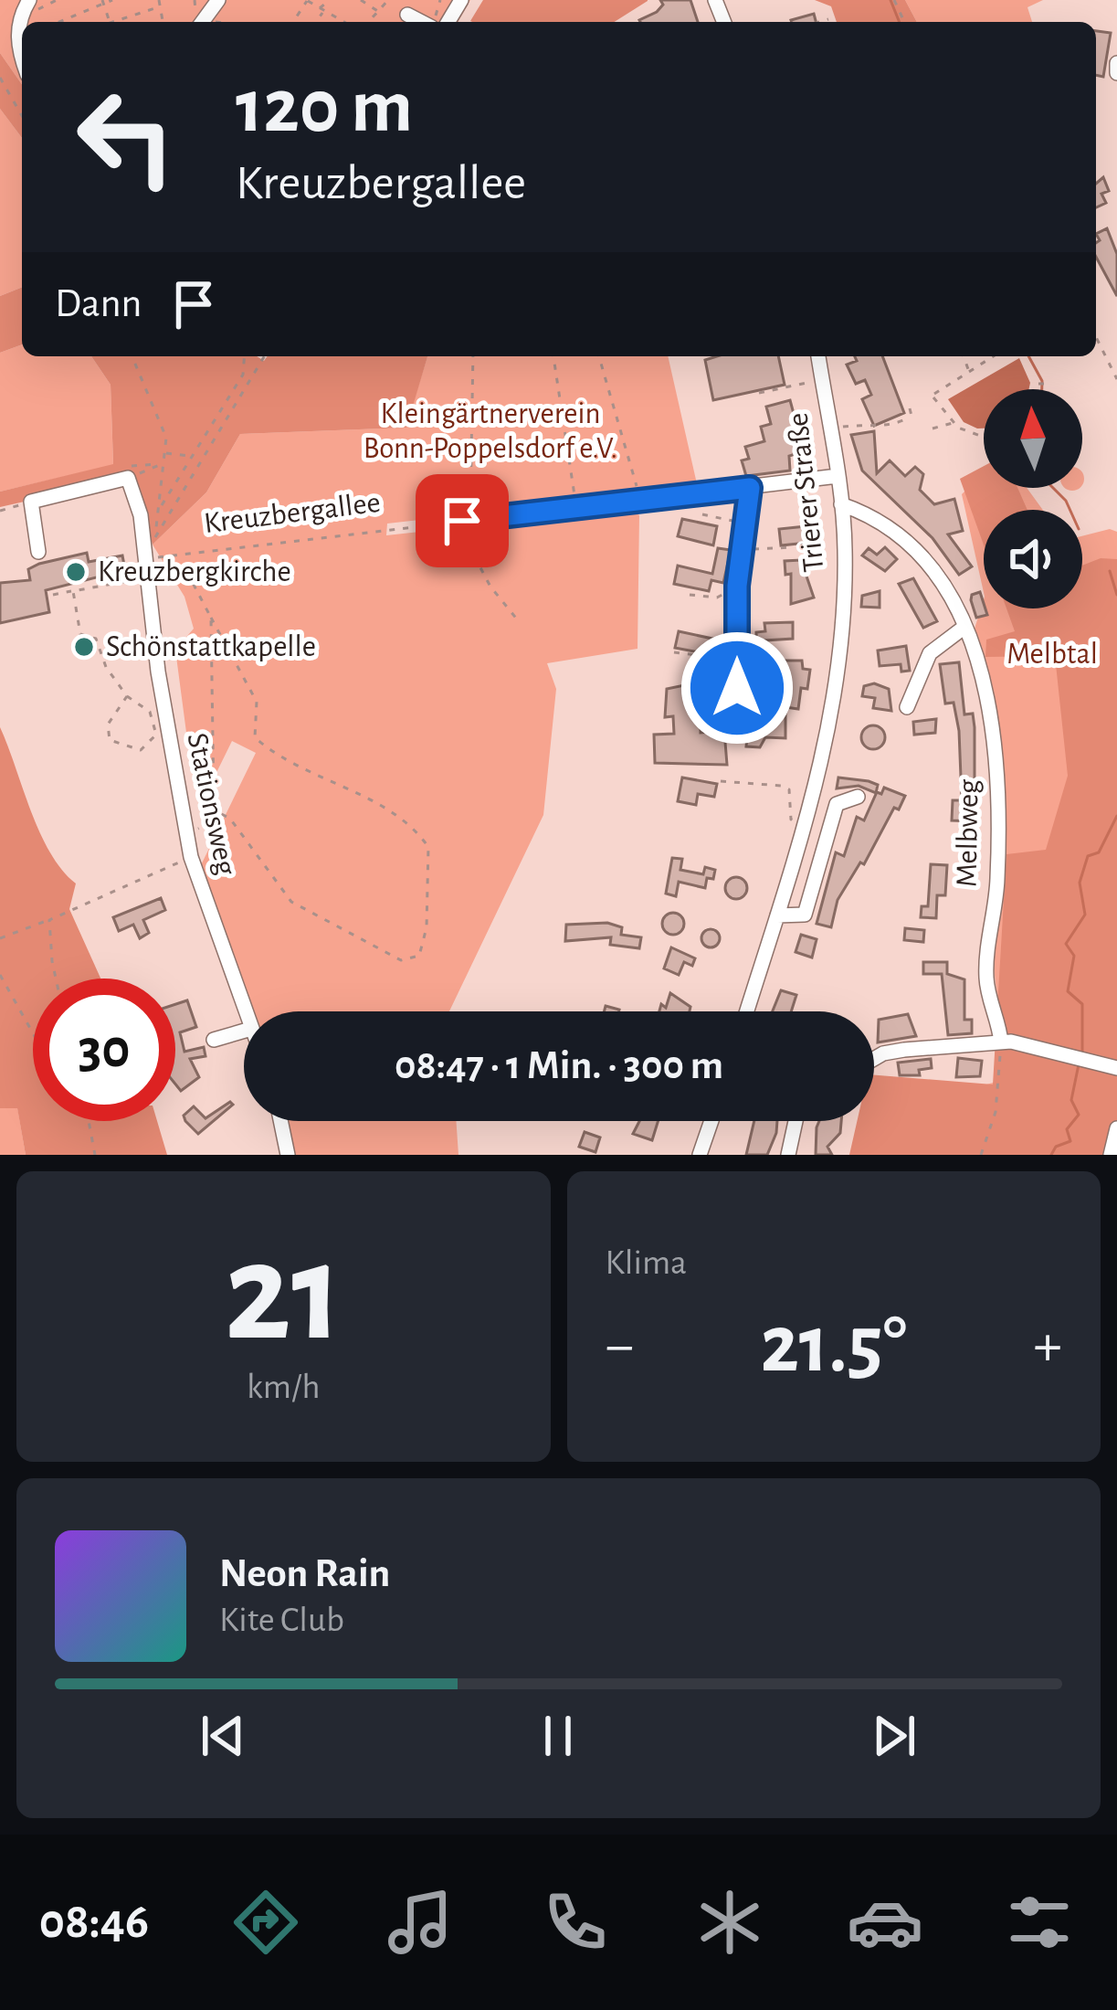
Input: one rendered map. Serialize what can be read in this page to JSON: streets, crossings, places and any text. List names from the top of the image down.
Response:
{
  "streets": {
    "street": ["Trierer Straße", "Stationsweg", "Melbweg"],
    "path": ["Kreuzbergallee"]
  },
  "crossings": [
    ["Trierer Straße", "Melbweg"],
    ["Kreuzbergallee", "Stationsweg"]
  ],
  "parks": ["Kleingärtnerverein Bonn-Poppelsdorf e.V.", "Melbtal"],
  "places": ["Kreuzbergkirche", "Schönstattkapelle"],
  "north": "top",
  "page": {
    "turn": ["120 m", "Kreuzbergallee"],
    "then": "Dann",
    "limit": "30",
    "trip": "08:47 · 1 Min. · 300 m",
    "tile": [
      ["21", "km/h"],
      "Klima"
    ],
    "heat": ["−", "21.5°", "+"],
    "song": ["Neon Rain", "Kite Club"],
    "tabs": "08:46"
  }
}
